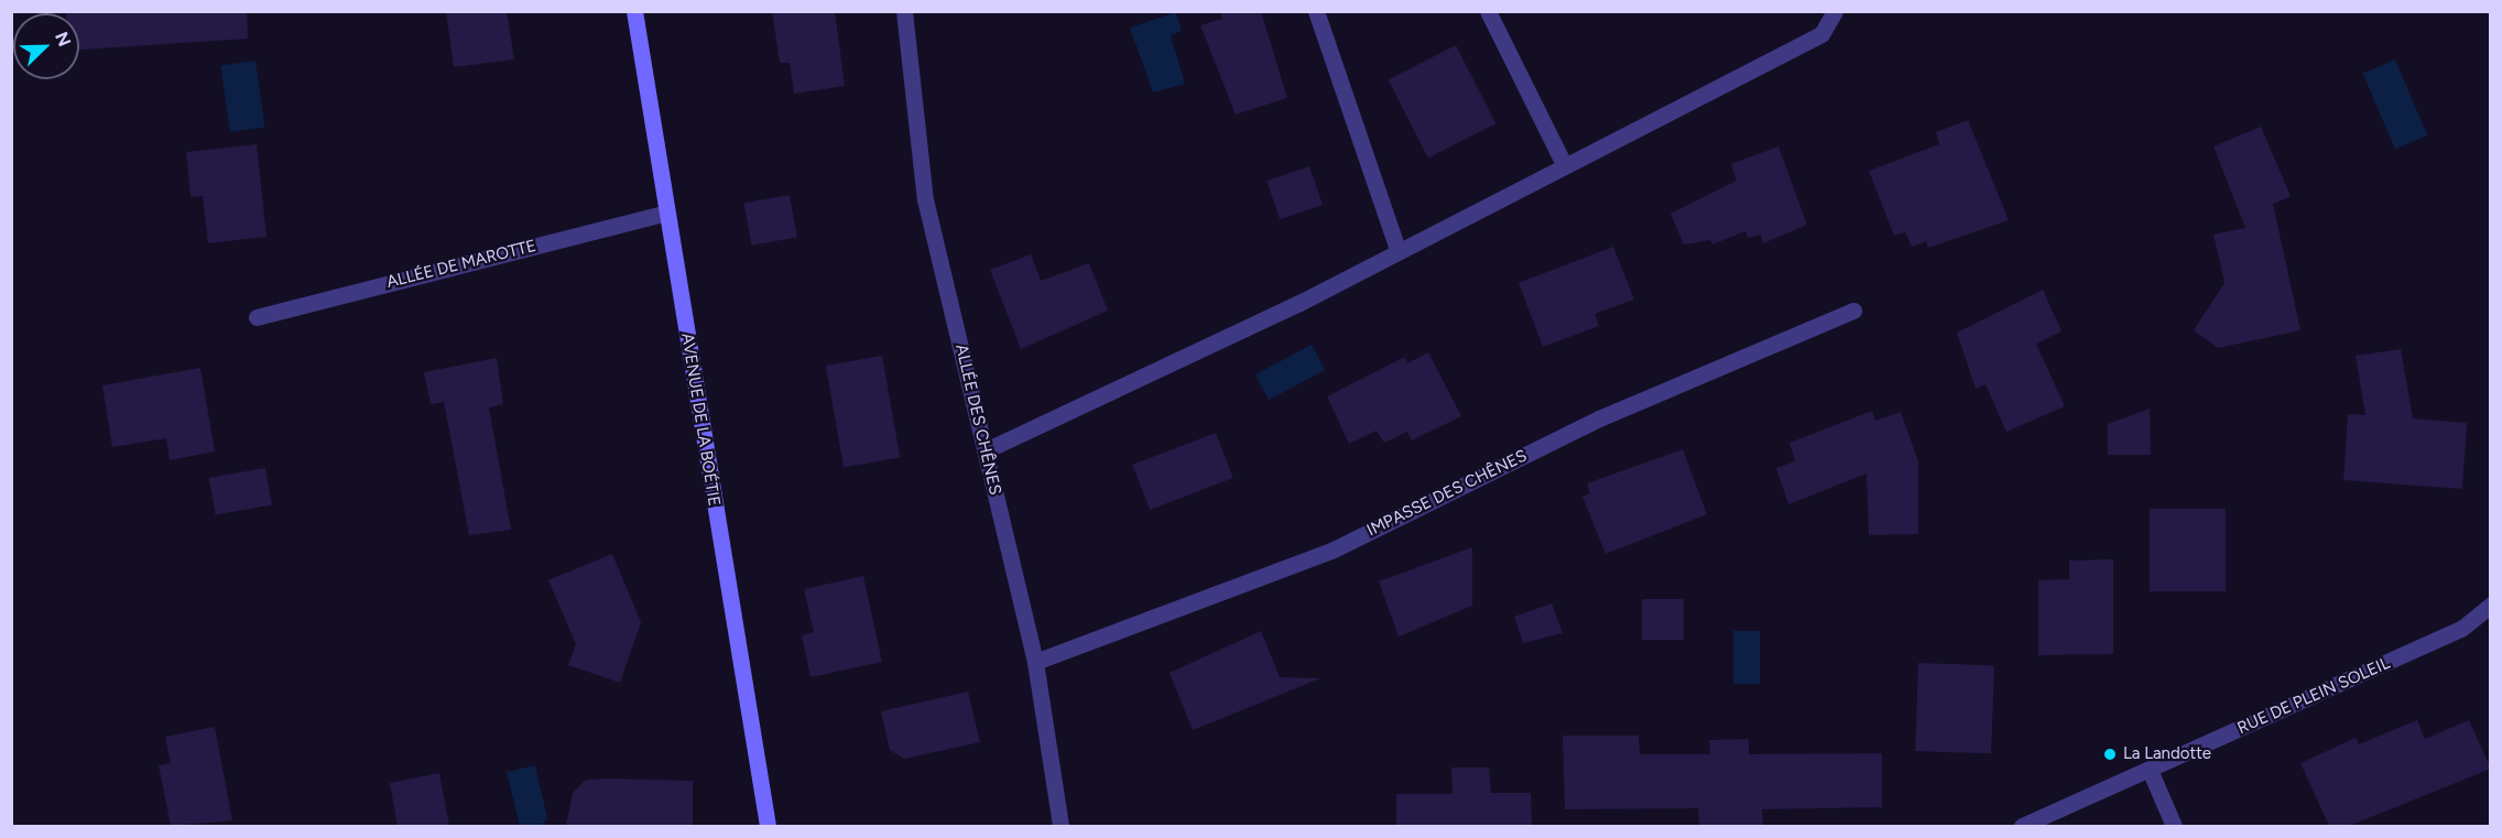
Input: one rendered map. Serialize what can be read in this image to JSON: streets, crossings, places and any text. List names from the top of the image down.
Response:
{
  "streets": {
    "main road": ["AVENUE DE LA BOÉTIE"],
    "street": [
      "ALLÉE DE MAROTTE",
      "ALLÉE DES CHÊNES",
      "IMPASSE DES CHÊNES",
      "RUE DE PLEIN SOLEIL"
    ]
  },
  "crossings": [
    ["ALLÉE DE MAROTTE", "AVENUE DE LA BOÉTIE"],
    ["ALLÉE DES CHÊNES", "IMPASSE DES CHÊNES"]
  ],
  "places": ["La Landotte"],
  "north": "top right"
}
